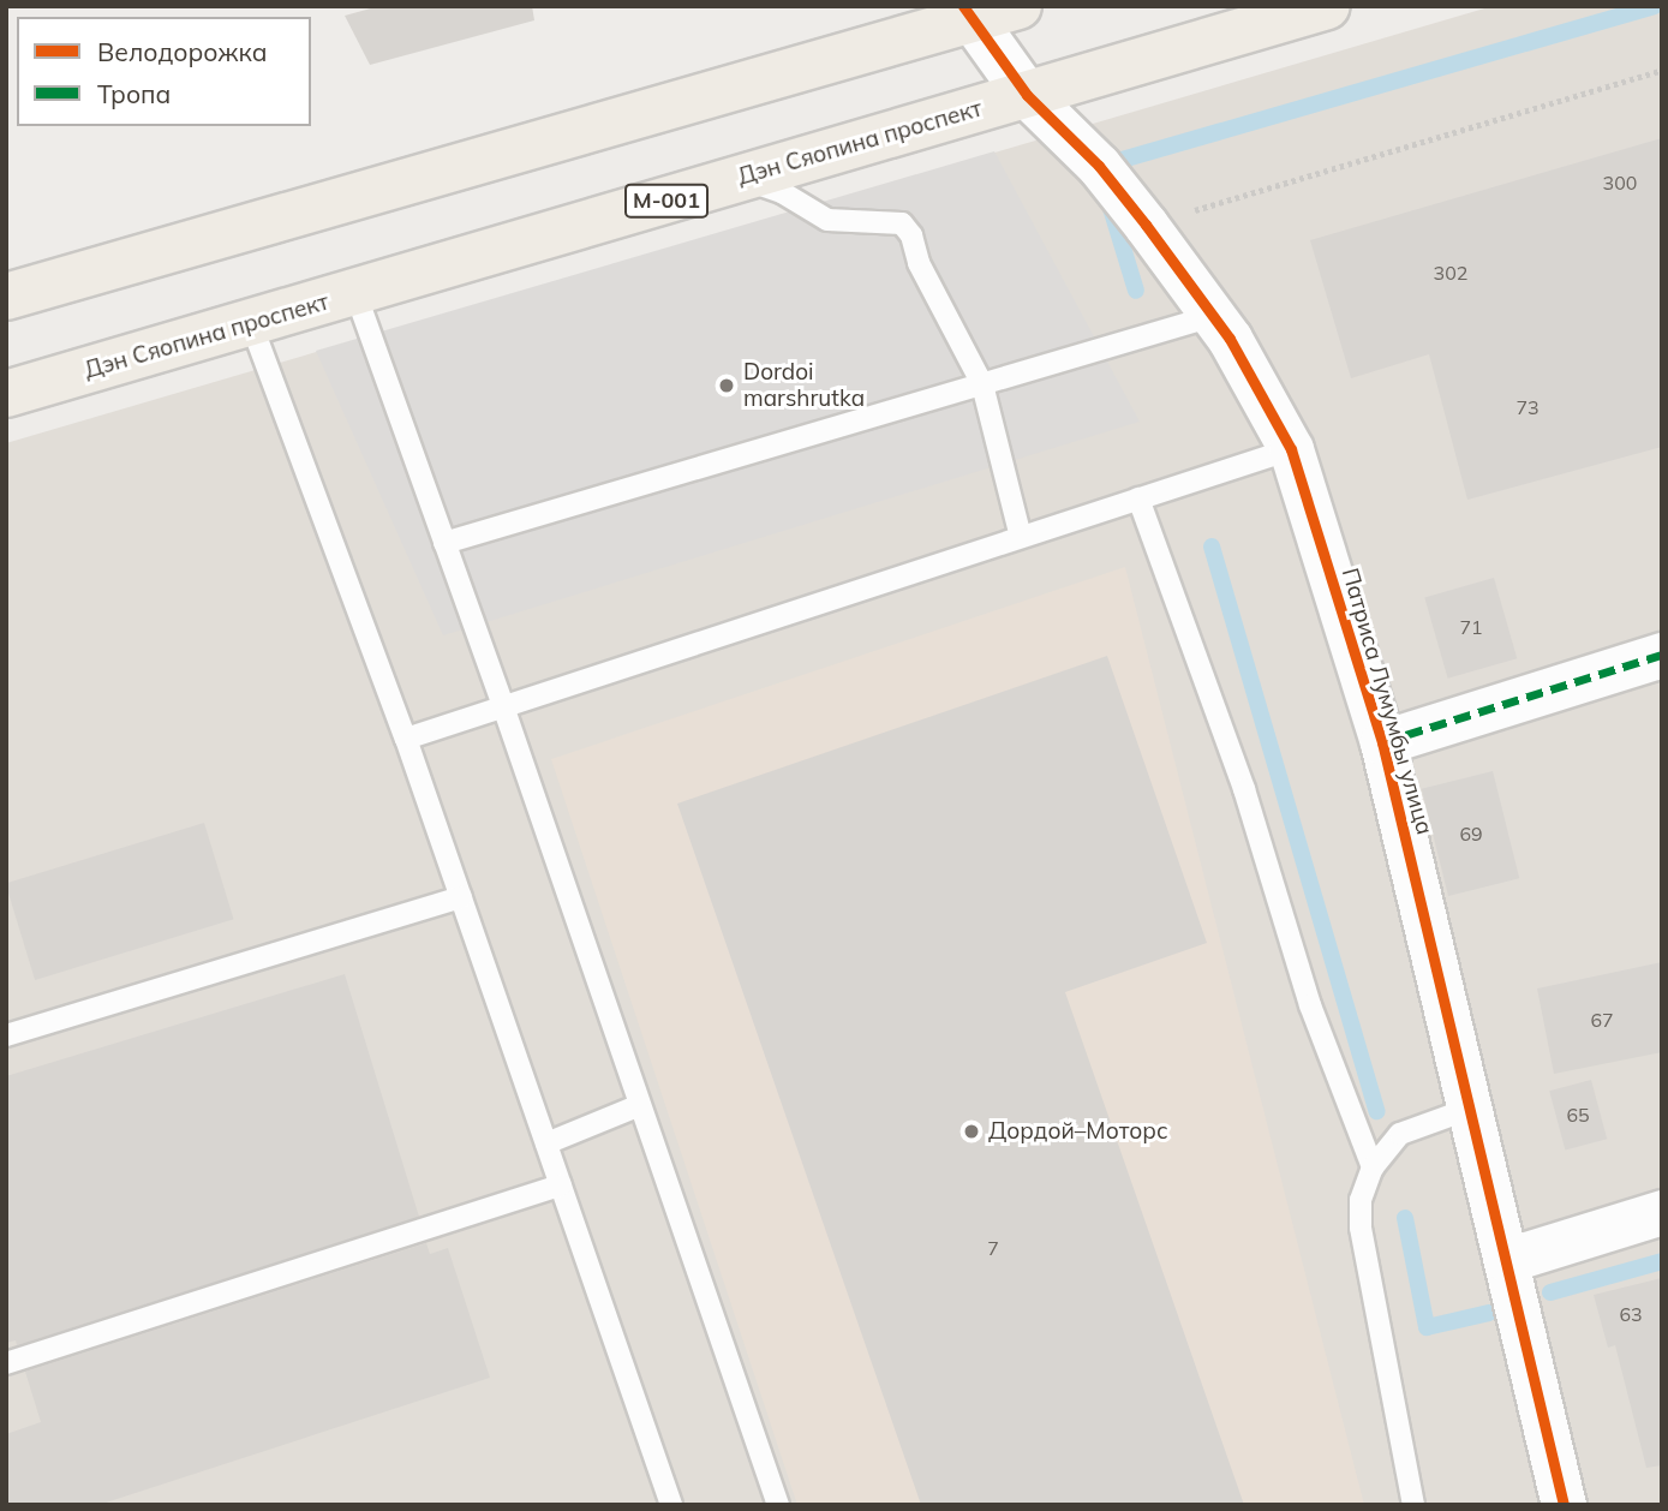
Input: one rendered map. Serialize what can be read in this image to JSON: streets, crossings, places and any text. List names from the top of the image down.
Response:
{
  "streets": {
    "main road": ["Дэн Сяопина проспект", "M-001"],
    "street": ["Патриса Лумумбы улица"]
  },
  "crossings": [
    ["Дэн Сяопина проспект", "Патриса Лумумбы улица"]
  ],
  "places": ["Dordoi marshrutka", "Дордой–Моторс"],
  "house_numbers": [
    "300",
    "302",
    "73",
    "71",
    "69",
    "67",
    "65",
    "7",
    "63"
  ],
  "legend": ["Велодорожка", "Тропа"]
}
